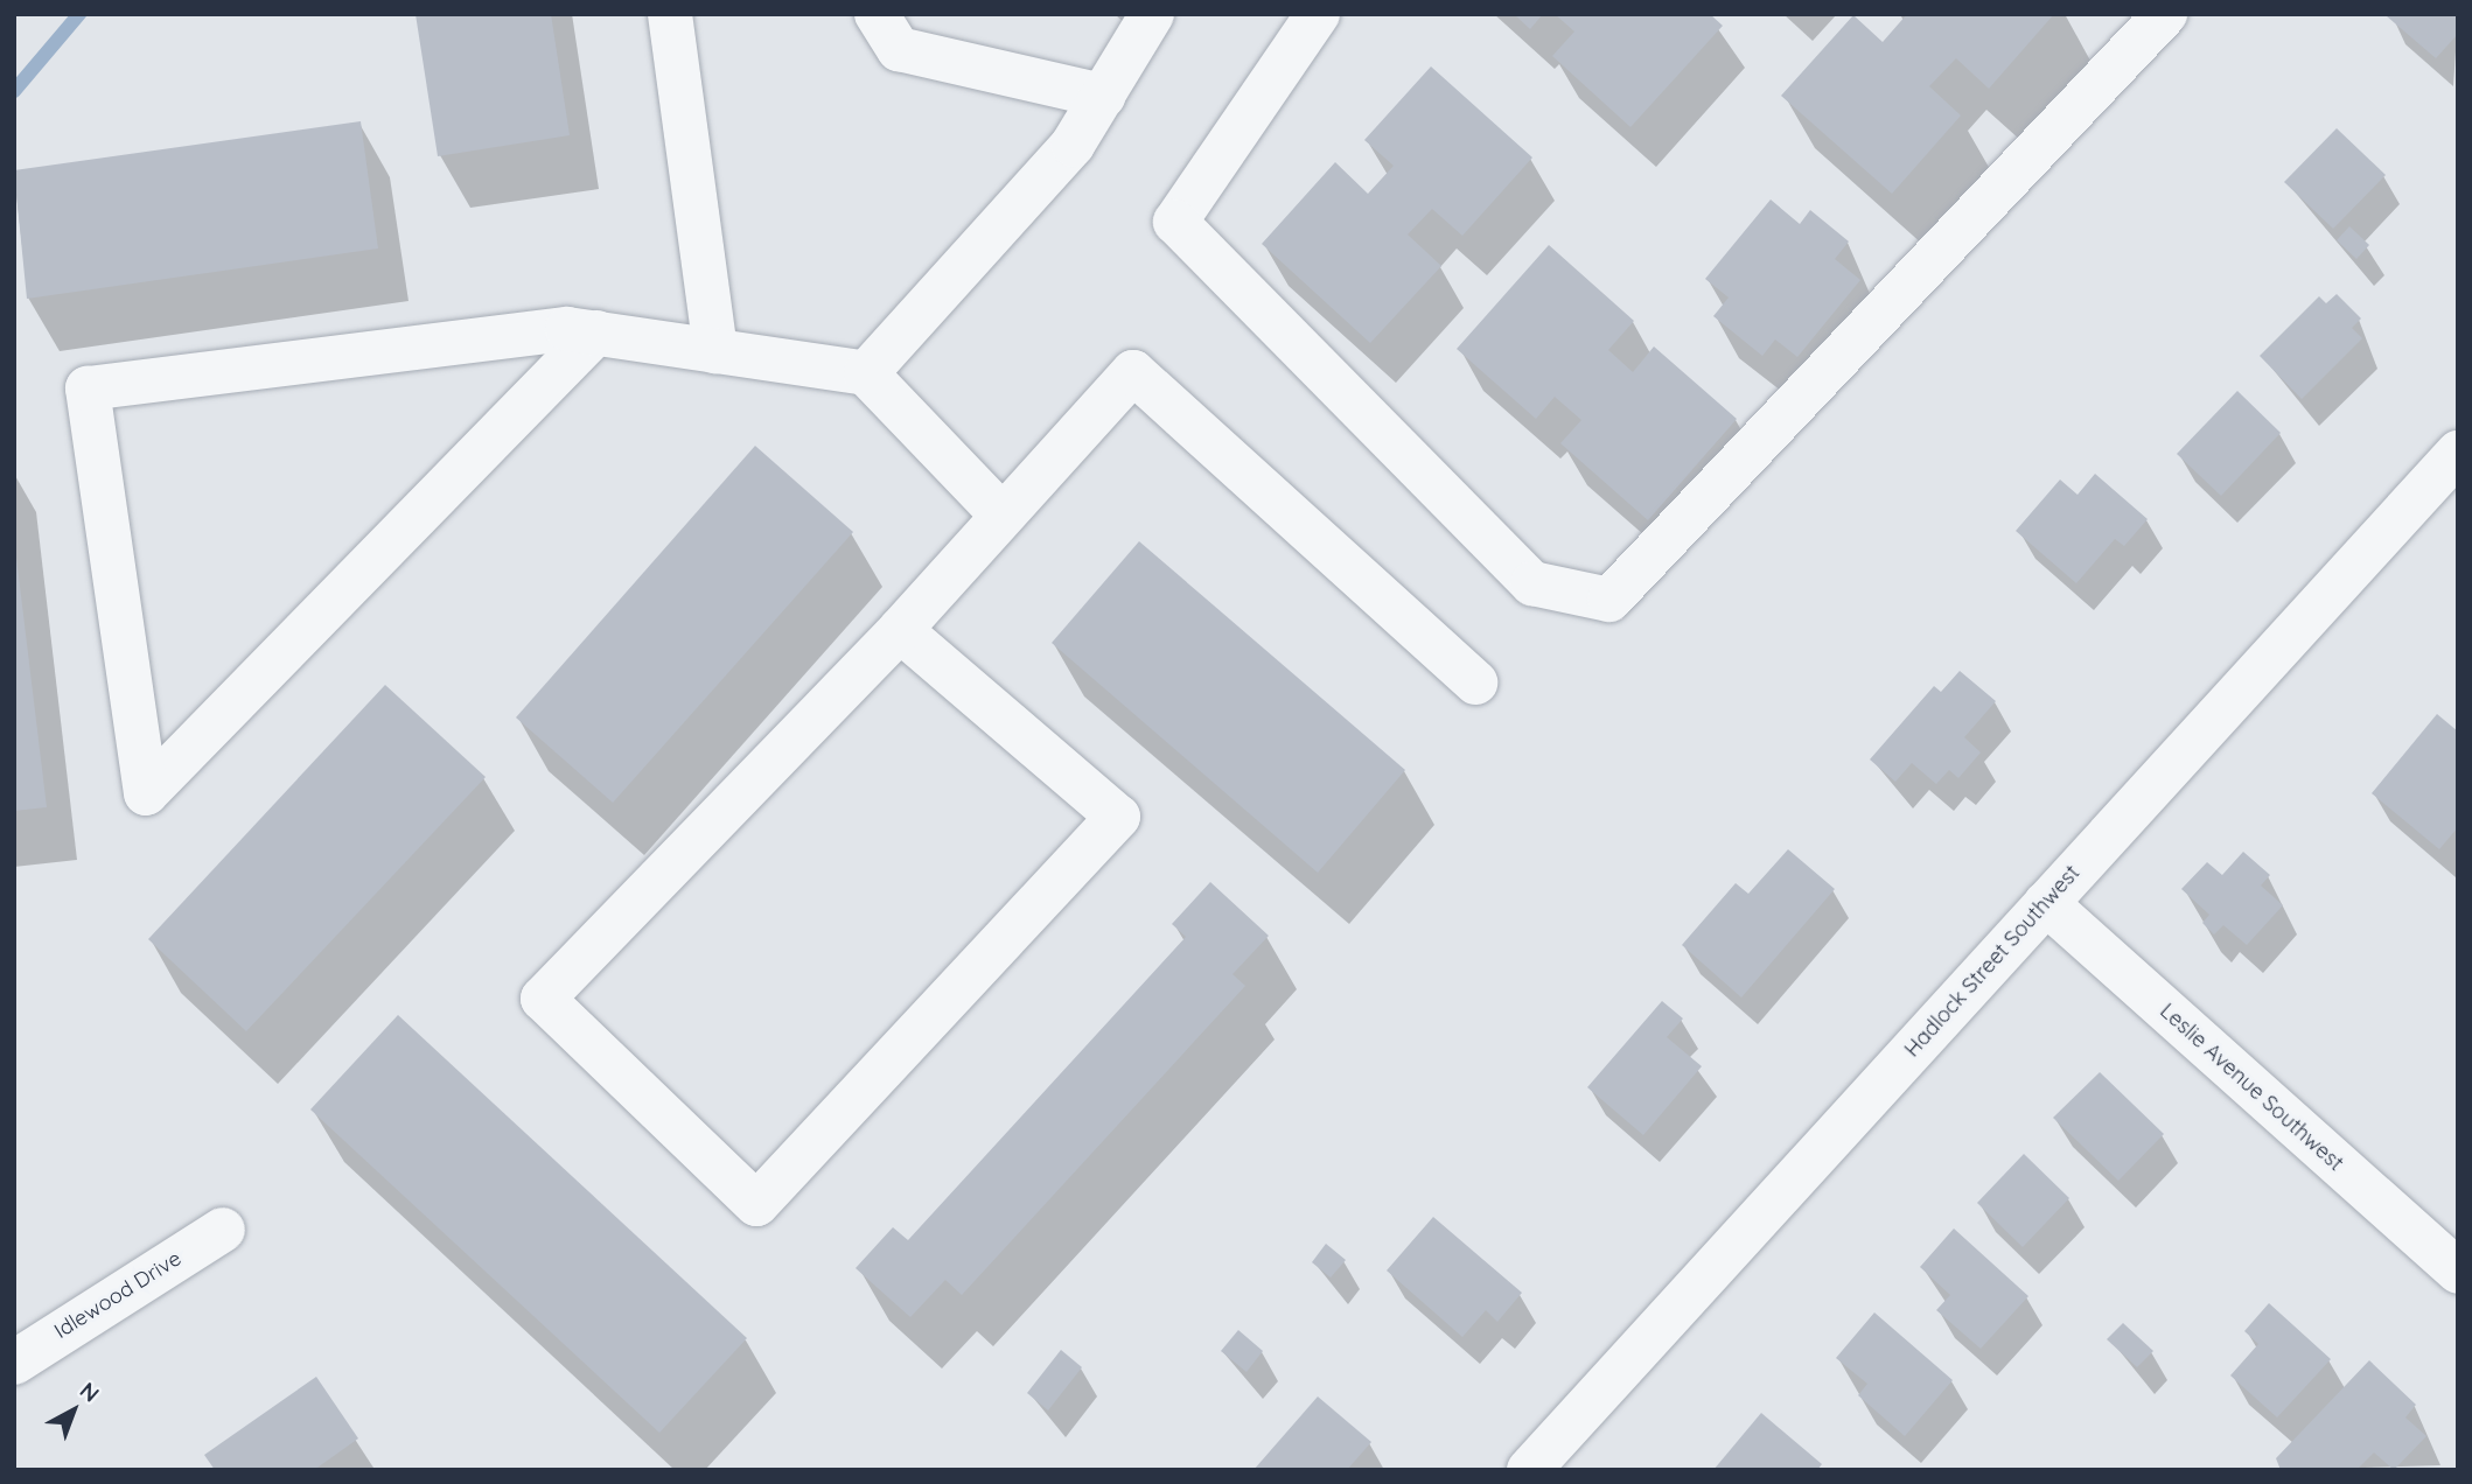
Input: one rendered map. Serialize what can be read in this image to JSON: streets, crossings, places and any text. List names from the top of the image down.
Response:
{
  "streets": {
    "street": ["Hadlock Street Southwest", "Leslie Avenue Southwest", "Idlewood Drive"]
  },
  "crossings": [
    ["Hadlock Street Southwest", "Leslie Avenue Southwest"]
  ],
  "north": "top right"
}
